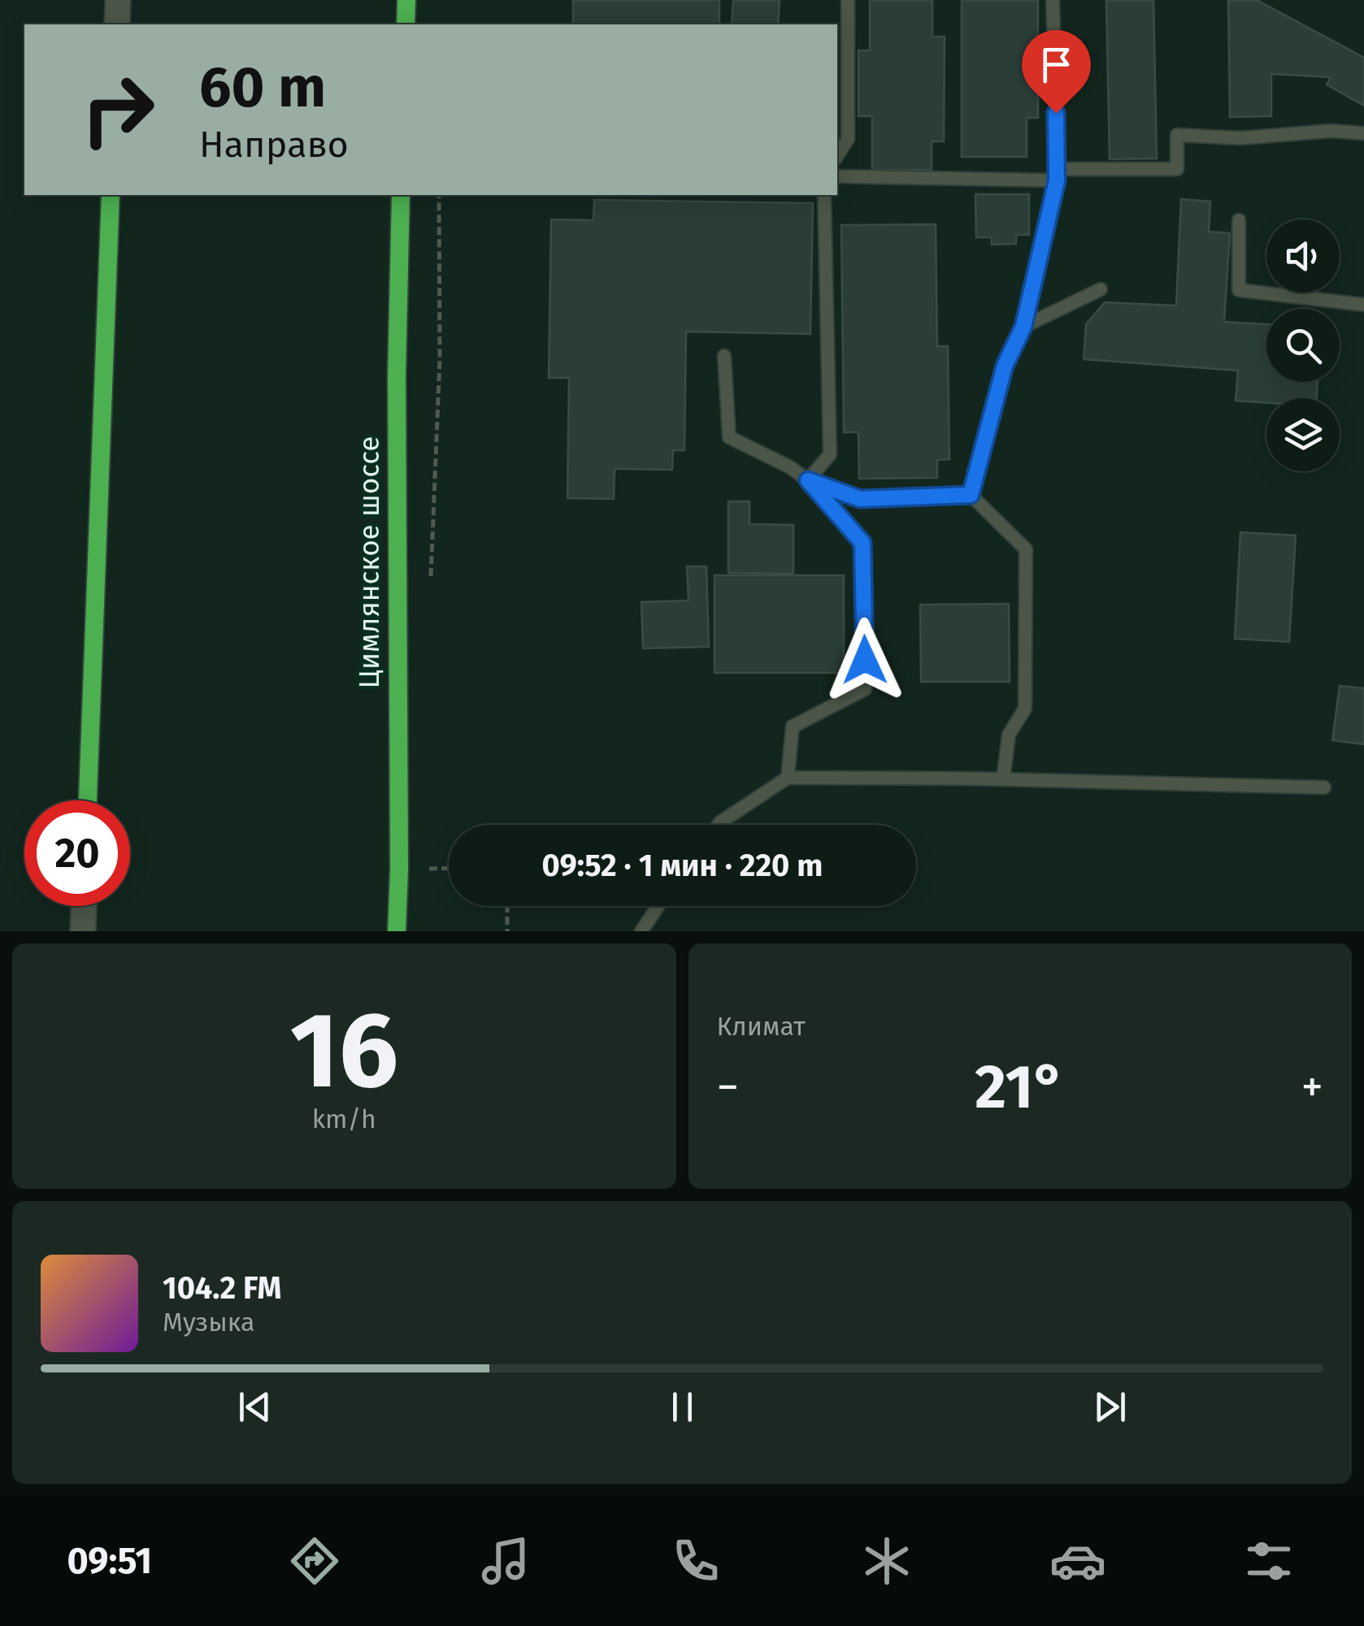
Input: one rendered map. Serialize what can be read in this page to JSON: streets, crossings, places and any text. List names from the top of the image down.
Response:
{
  "streets": {
    "main road": ["Цимлянское шоссе"]
  },
  "page": {
    "turn": ["60 m", "Направо"],
    "limit": "20",
    "trip": "09:52 · 1 мин · 220 m",
    "tile": [
      ["16", "km/h"],
      "Климат"
    ],
    "heat": ["−", "21°", "+"],
    "song": ["104.2 FM", "Музыка"],
    "tabs": "09:51"
  }
}
